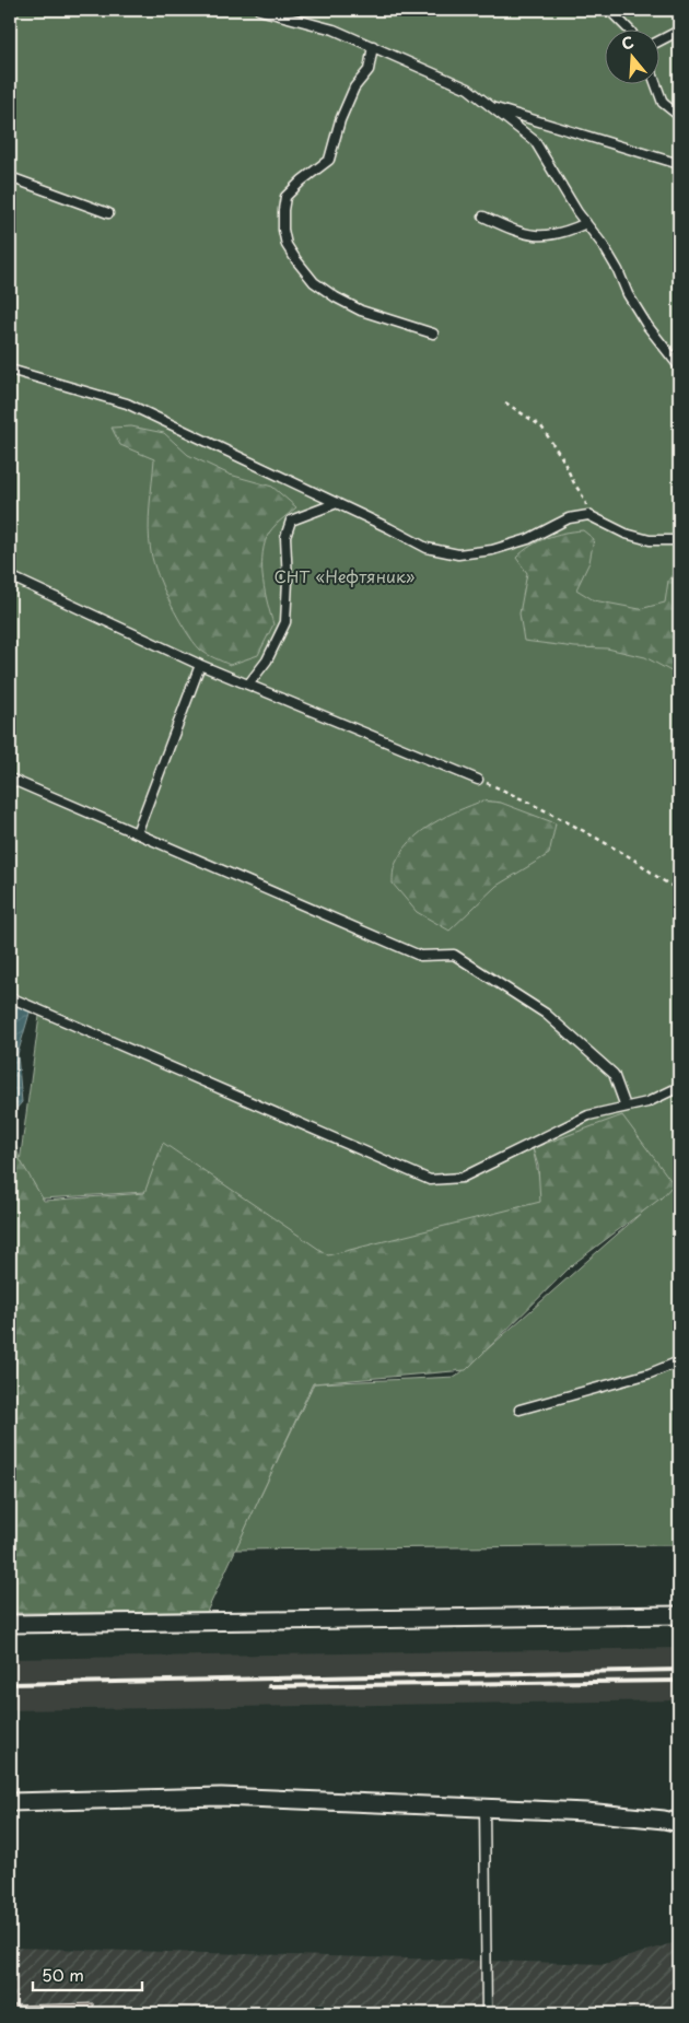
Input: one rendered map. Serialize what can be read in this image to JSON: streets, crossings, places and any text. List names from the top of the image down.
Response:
{
  "parks": ["СНТ «Нефтяник»"],
  "scale_bar": "50 m",
  "north": "top"
}
